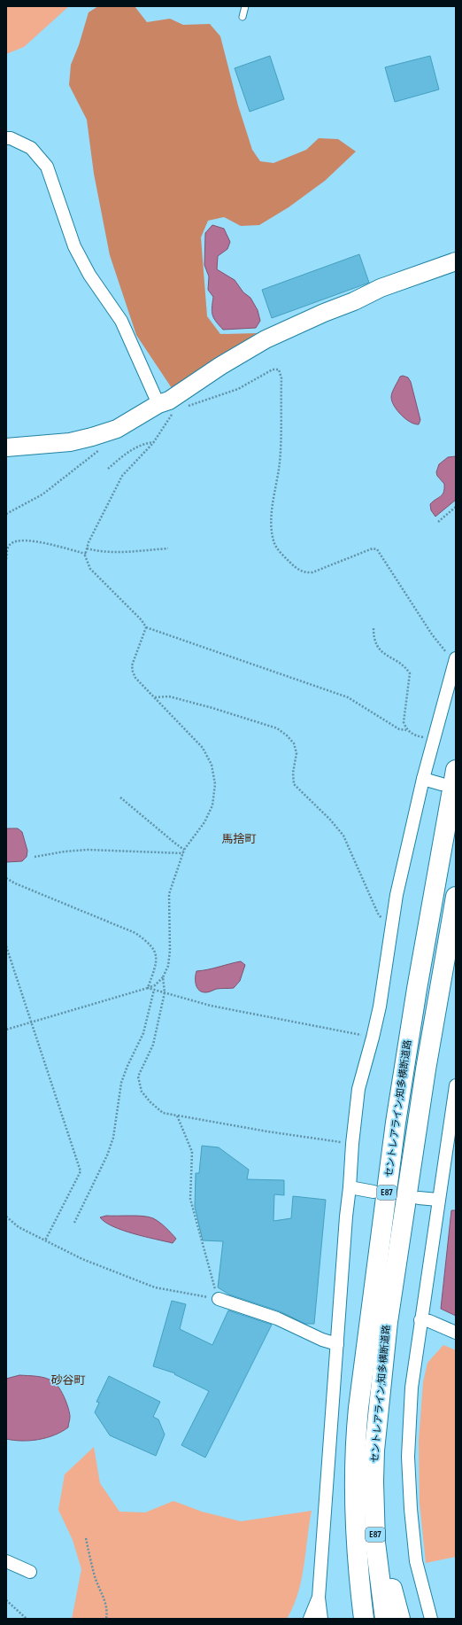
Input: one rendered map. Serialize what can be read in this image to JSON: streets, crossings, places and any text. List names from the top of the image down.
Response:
{
  "streets": {
    "highway": ["セントレアライン;知多横断道路", "E87"]
  },
  "districts": ["馬捨町", "砂谷町"]
}
